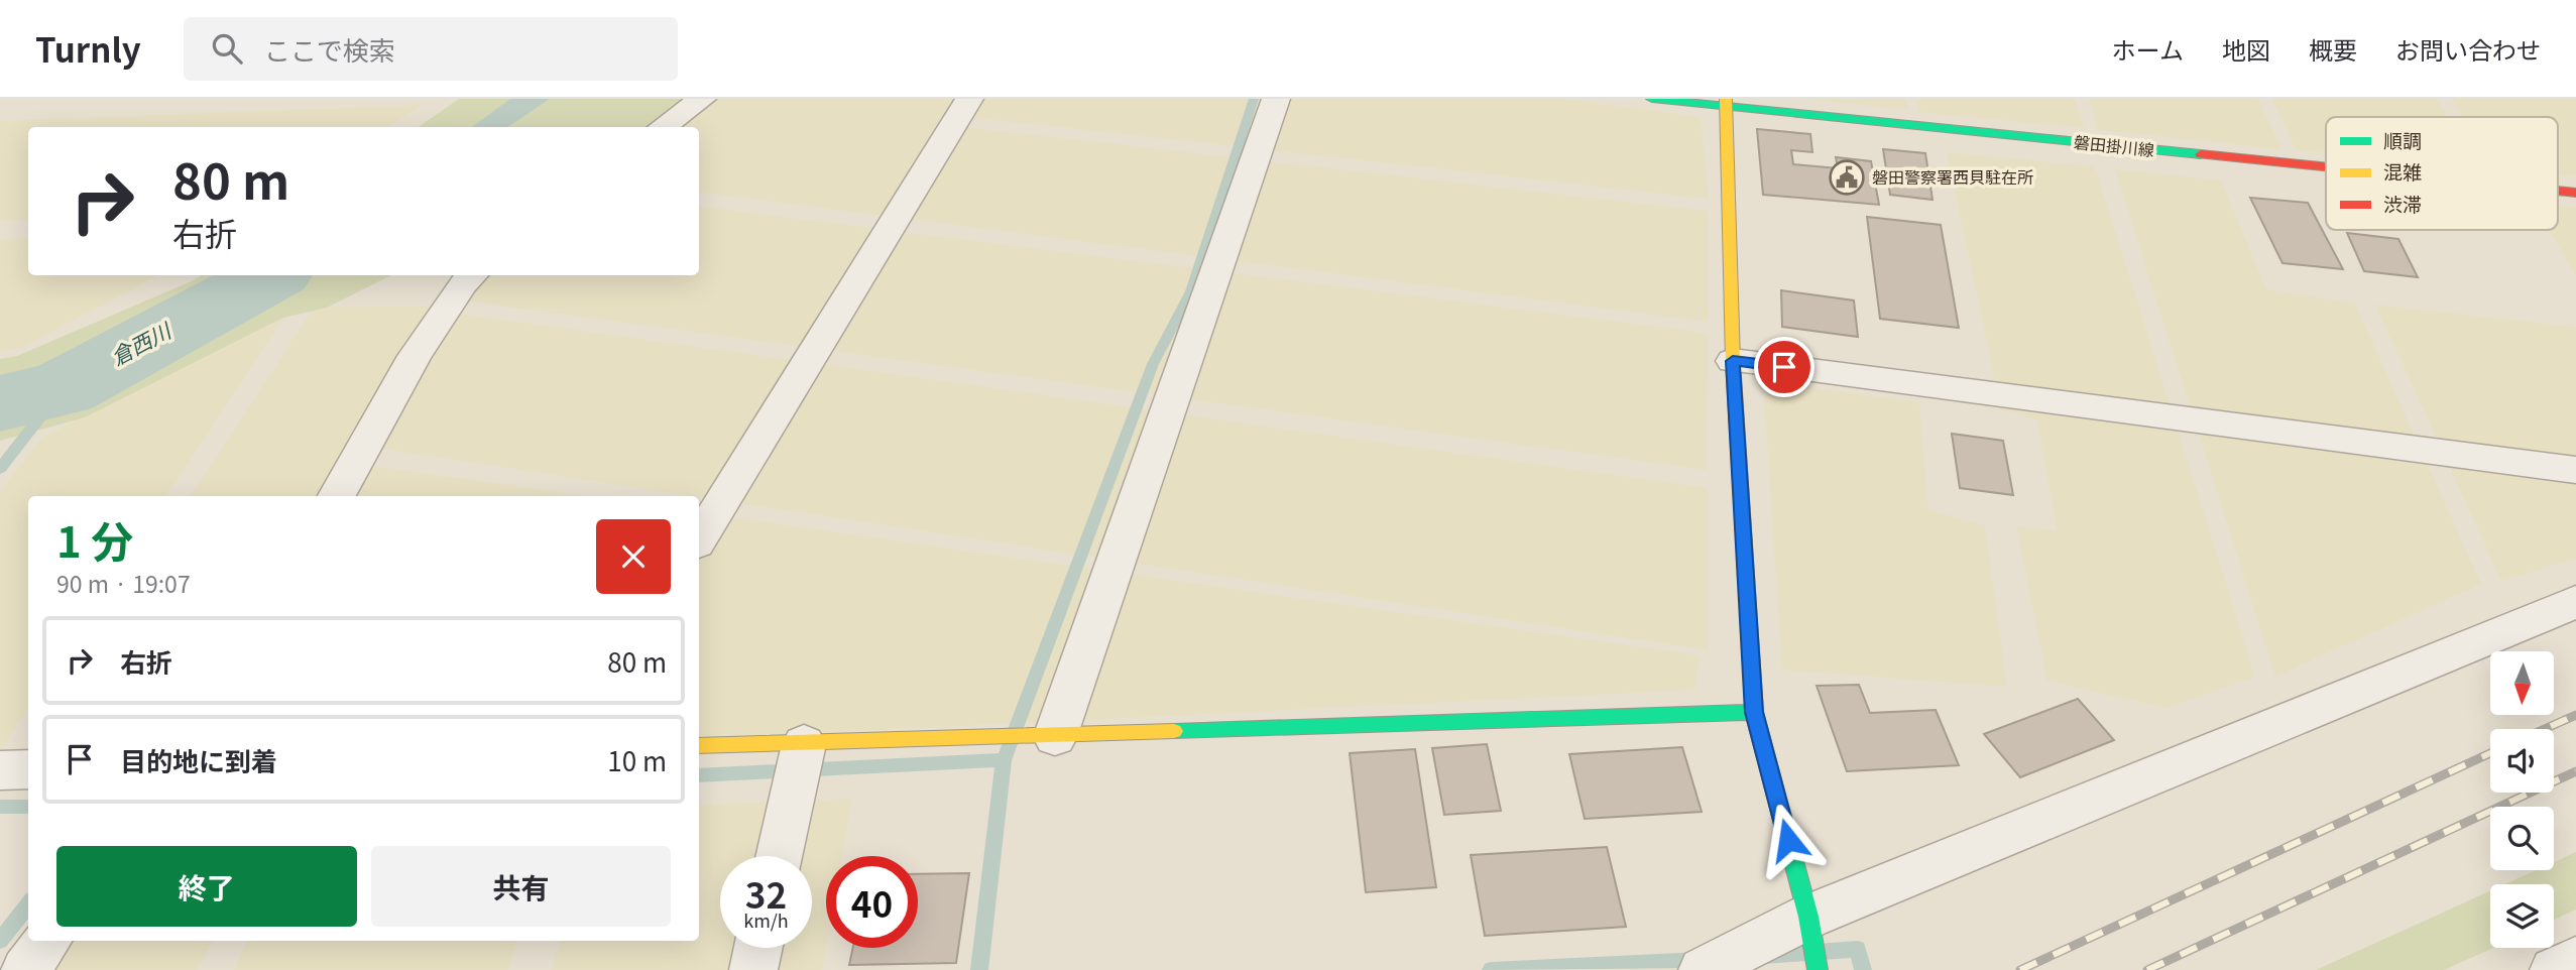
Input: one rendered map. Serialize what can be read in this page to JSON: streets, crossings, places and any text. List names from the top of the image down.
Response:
{
  "streets": {
    "street": ["磐田掛川線"]
  },
  "water": ["倉西川"],
  "places": {
    "public building": ["磐田警察署西貝駐在所"]
  },
  "legend": ["順調", "混雑", "渋滞"],
  "north": "bottom",
  "page": {
    "header": "Turnly",
    "search": "ここで検索",
    "nav": [
      "ホーム",
      "地図",
      "概要",
      "お問い合わせ"
    ],
    "turn": ["80 m", "右折"],
    "heading": ["1 分", "90 m · 19:07"],
    "list": [
      {
        "name": "右折",
        "value": "80 m"
      },
      {
        "name": "目的地に到着",
        "value": "10 m"
      }
    ],
    "buttons": ["終了", "共有"],
    "speed": "32 km/h",
    "limit": "40"
  }
}
